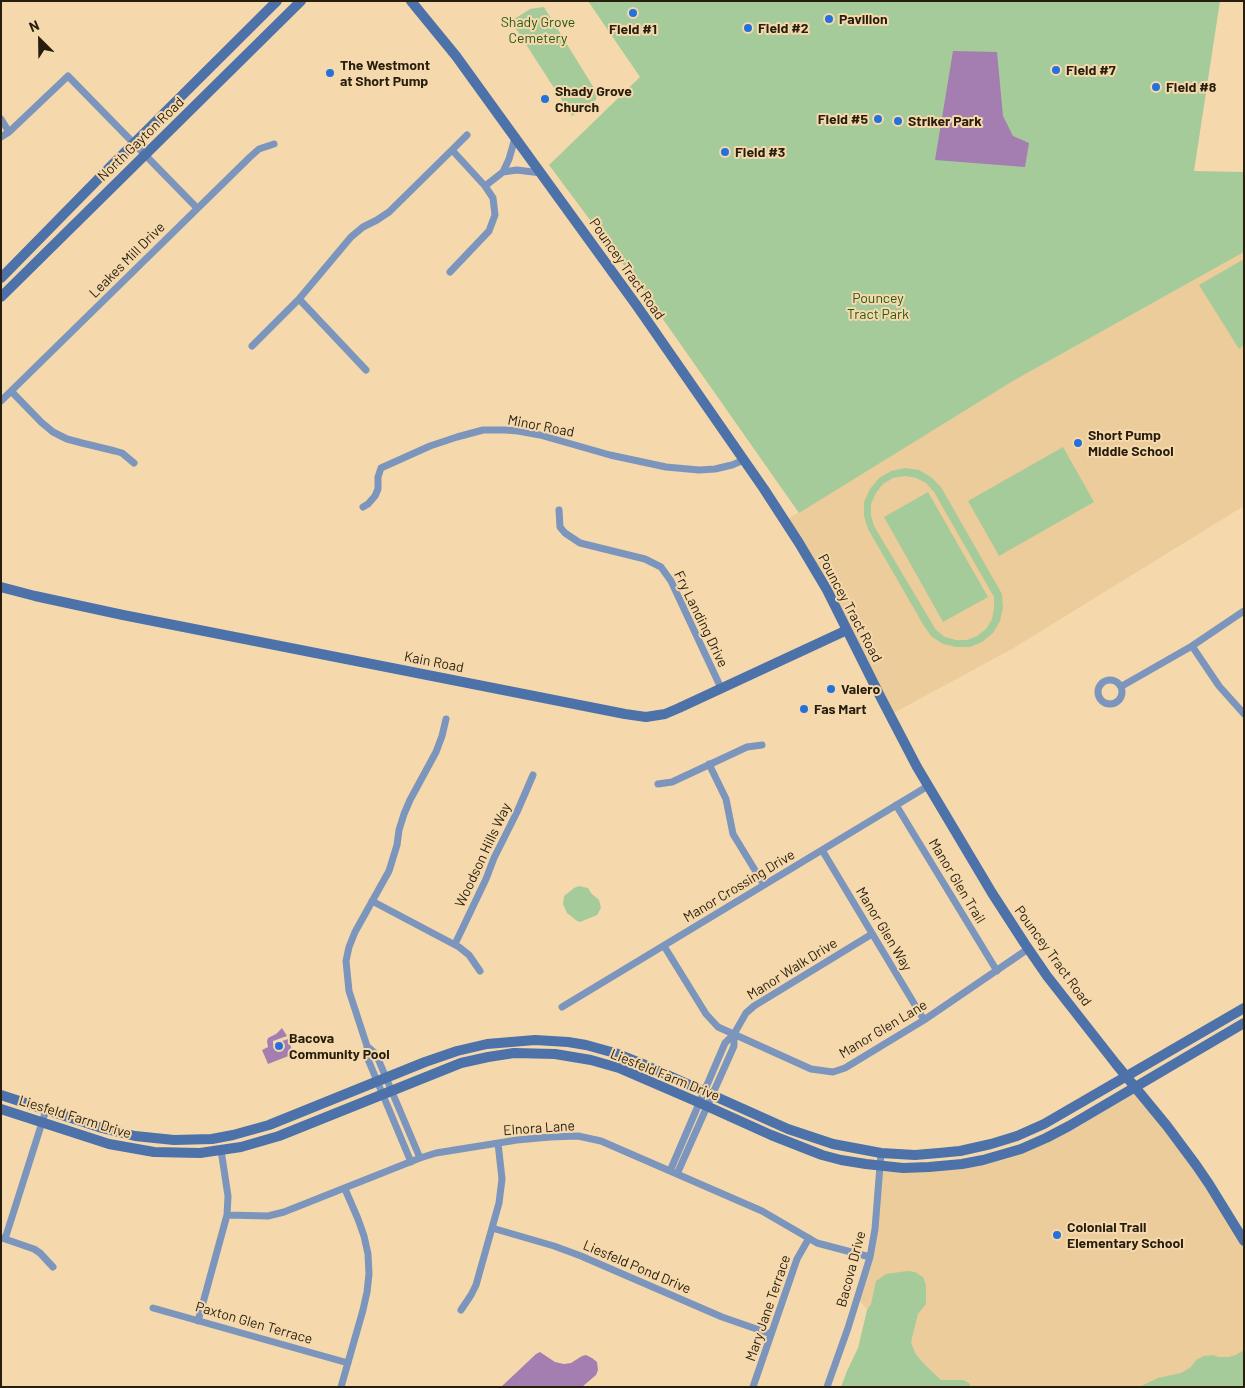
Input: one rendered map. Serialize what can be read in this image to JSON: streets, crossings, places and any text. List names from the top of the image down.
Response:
{
  "streets": {
    "street": [
      "North Gayton Road",
      "Leakes Mill Drive",
      "Pouncey Tract Road",
      "Minor Road",
      "Fry Landing Drive",
      "Kain Road",
      "Woodson Hills Way",
      "Manor Glen Trail",
      "Manor Crossing Drive",
      "Manor Glen Way",
      "Manor Walk Drive",
      "Manor Glen Lane",
      "Liesfeld Farm Drive",
      "Elnora Lane",
      "Liesfeld Pond Drive",
      "Bacova Drive",
      "Mary Jane Terrace",
      "Paxton Glen Terrace"
    ]
  },
  "crossings": [
    ["Pouncey Tract Road", "Minor Road"],
    ["Pouncey Tract Road", "Kain Road"],
    ["Pouncey Tract Road", "Manor Crossing Drive"],
    ["Pouncey Tract Road", "Manor Glen Lane"],
    ["Pouncey Tract Road", "Liesfeld Farm Drive"],
    ["Fry Landing Drive", "Kain Road"],
    ["Manor Glen Trail", "Manor Crossing Drive"],
    ["Manor Glen Trail", "Manor Glen Lane"],
    ["Manor Crossing Drive", "Manor Glen Way"],
    ["Manor Crossing Drive", "Manor Glen Lane"],
    ["Manor Glen Way", "Manor Walk Drive"],
    ["Manor Glen Way", "Manor Glen Lane"],
    ["Manor Walk Drive", "Manor Glen Lane"],
    ["Manor Walk Drive", "Liesfeld Farm Drive"],
    ["Manor Walk Drive", "Elnora Lane"],
    ["Liesfeld Farm Drive", "Bacova Drive"],
    ["Elnora Lane", "Bacova Drive"],
    ["Elnora Lane", "Mary Jane Terrace"],
    ["Liesfeld Pond Drive", "Mary Jane Terrace"]
  ],
  "parks": ["Shady Grove Cemetery", "Pouncey Tract Park"],
  "places": [
    "Field #1",
    "Pavilion",
    "Field #2",
    "Field #7",
    "The Westmont at Short Pump",
    "Field #8",
    "Shady Grove Church",
    "Field #5",
    "Striker Park",
    "Field #3",
    "Short Pump Middle School",
    "Valero",
    "Fas Mart",
    "Bacova Community Pool",
    "Colonial Trail Elementary School"
  ],
  "north": "top left"
}
